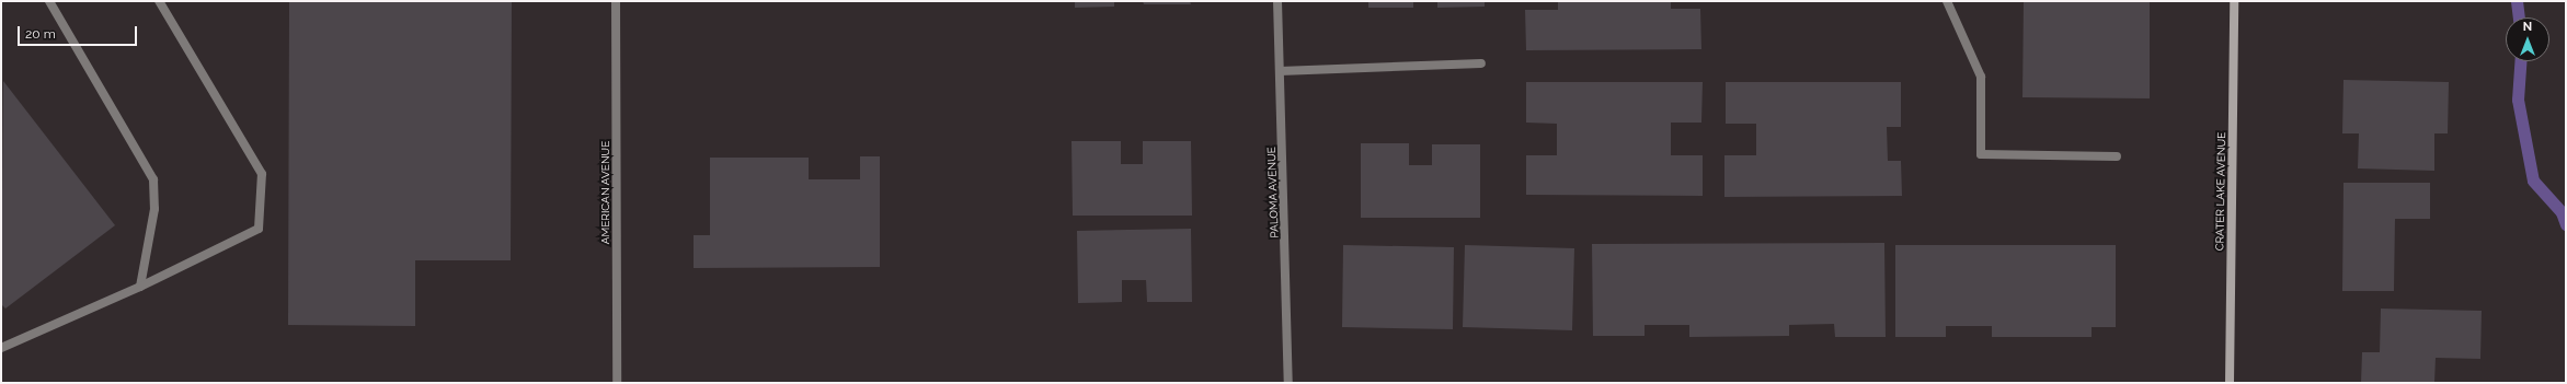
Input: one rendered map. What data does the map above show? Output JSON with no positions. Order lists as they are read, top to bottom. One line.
{"streets":{"main road":["CRATER LAKE AVENUE"],"street":["AMERICAN AVENUE","PALOMA AVENUE"]},"scale_bar":"20 m","north":"top"}
